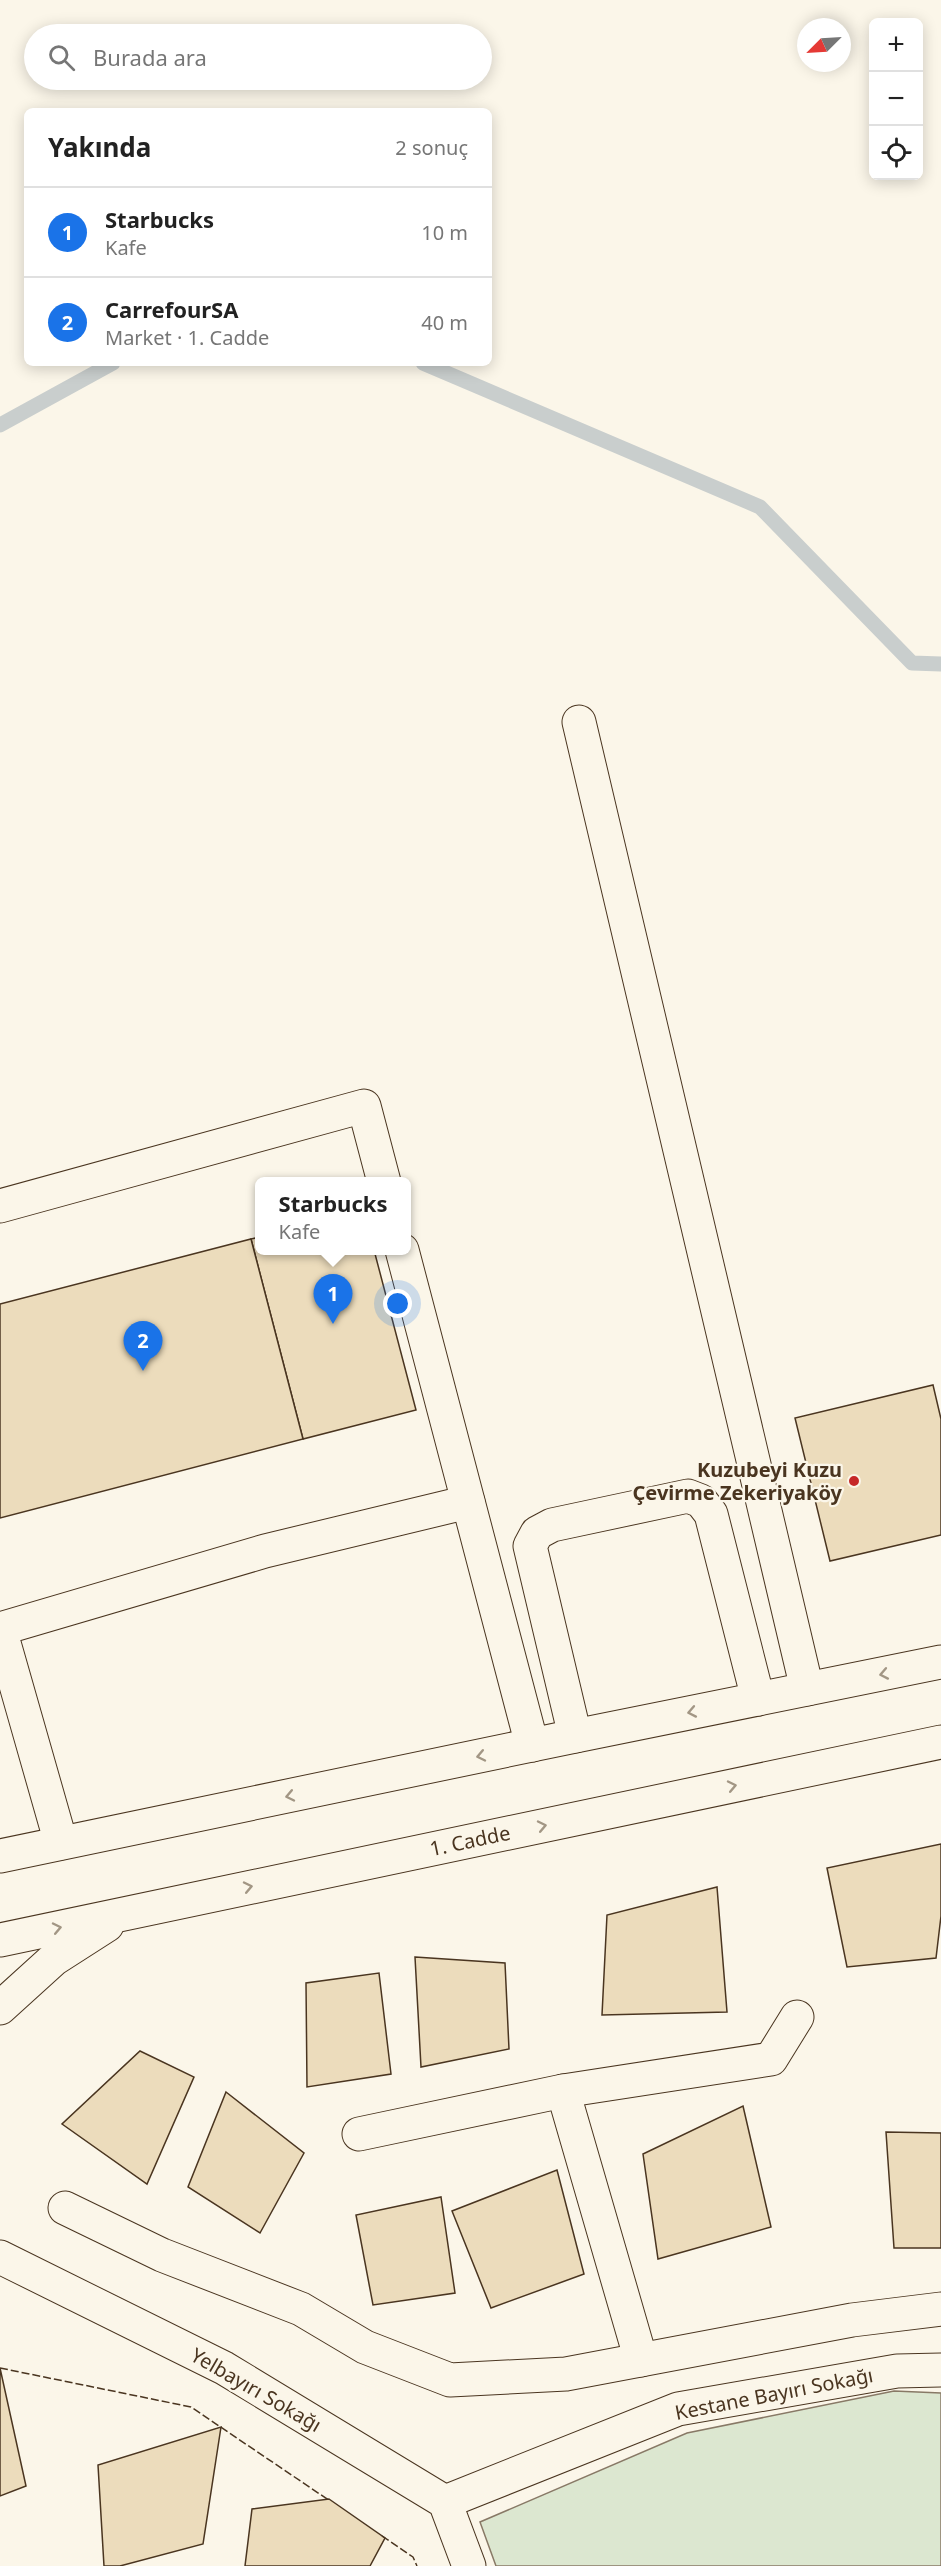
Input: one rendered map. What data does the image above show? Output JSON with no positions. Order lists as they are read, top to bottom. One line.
{"streets":{"main road":["1. Cadde","Yelbayırı Sokağı","Kestane Bayırı Sokağı"]},"crossings":[["Yelbayırı Sokağı","Kestane Bayırı Sokağı"]],"places":["Kuzubeyi Kuzu Çevirme Zekeriyaköy"],"north":"bottom left","page":{"map_buttons":["+","−"],"search":"Burada ara","heading":["Yakında","2 sonuç"],"list":[{"mark":"1","name":"Starbucks","note":"Kafe","value":"10 m"},{"mark":"2","name":"CarrefourSA","note":"Market · 1. Cadde","value":"40 m"}],"popup":["Starbucks","Kafe"],"pins":["1","2"]}}
